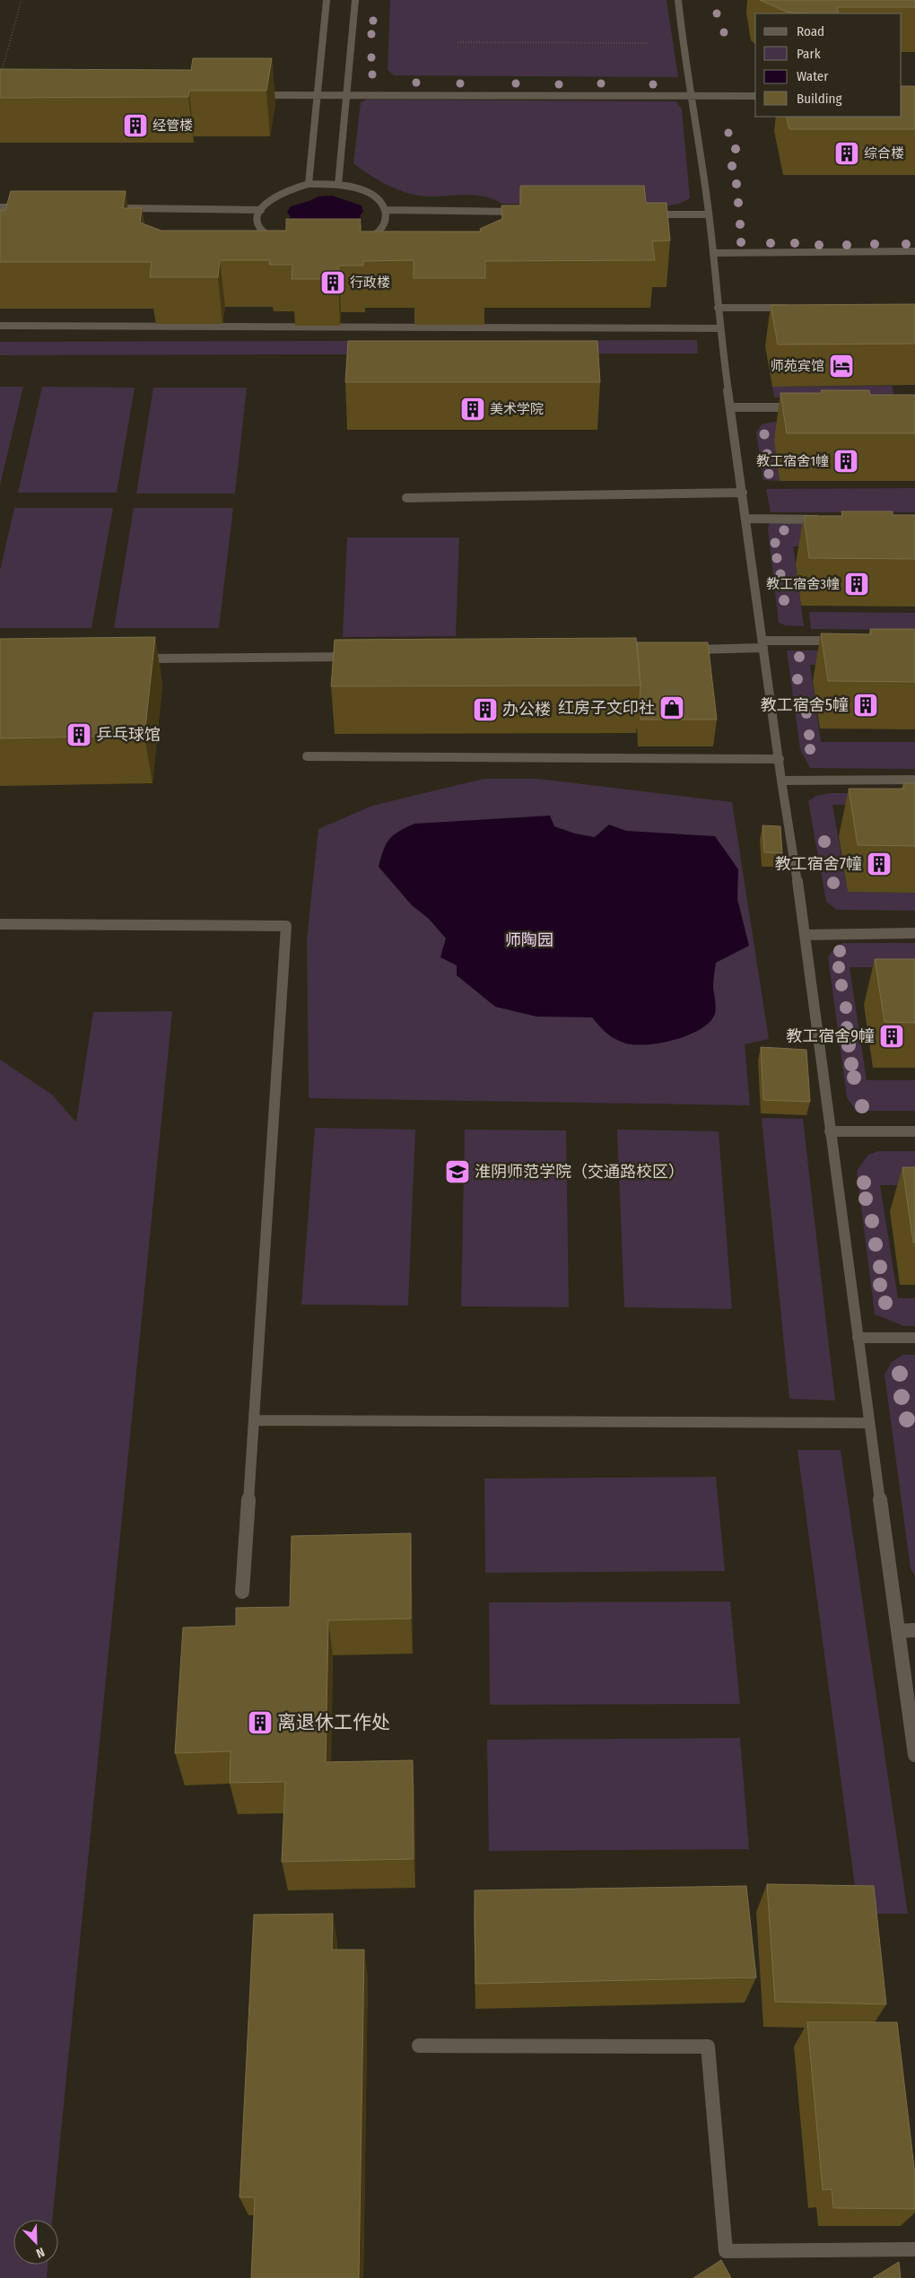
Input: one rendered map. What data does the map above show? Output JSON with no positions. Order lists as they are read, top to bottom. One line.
{"parks":["师陶园"],"places":{"building":["经管楼","综合楼","行政楼","美术学院","教工宿舍1幢","教工宿舍3幢","教工宿舍5幢","办公楼","乒乓球馆","教工宿舍7幢","教工宿舍9幢","离退休工作处"],"hotel":["师苑宾馆"],"shop":["红房子文印社"],"school or university":["淮阴师范学院（交通路校区）"]},"legend":["Road","Park","Water","Building"],"north":"bottom right"}
